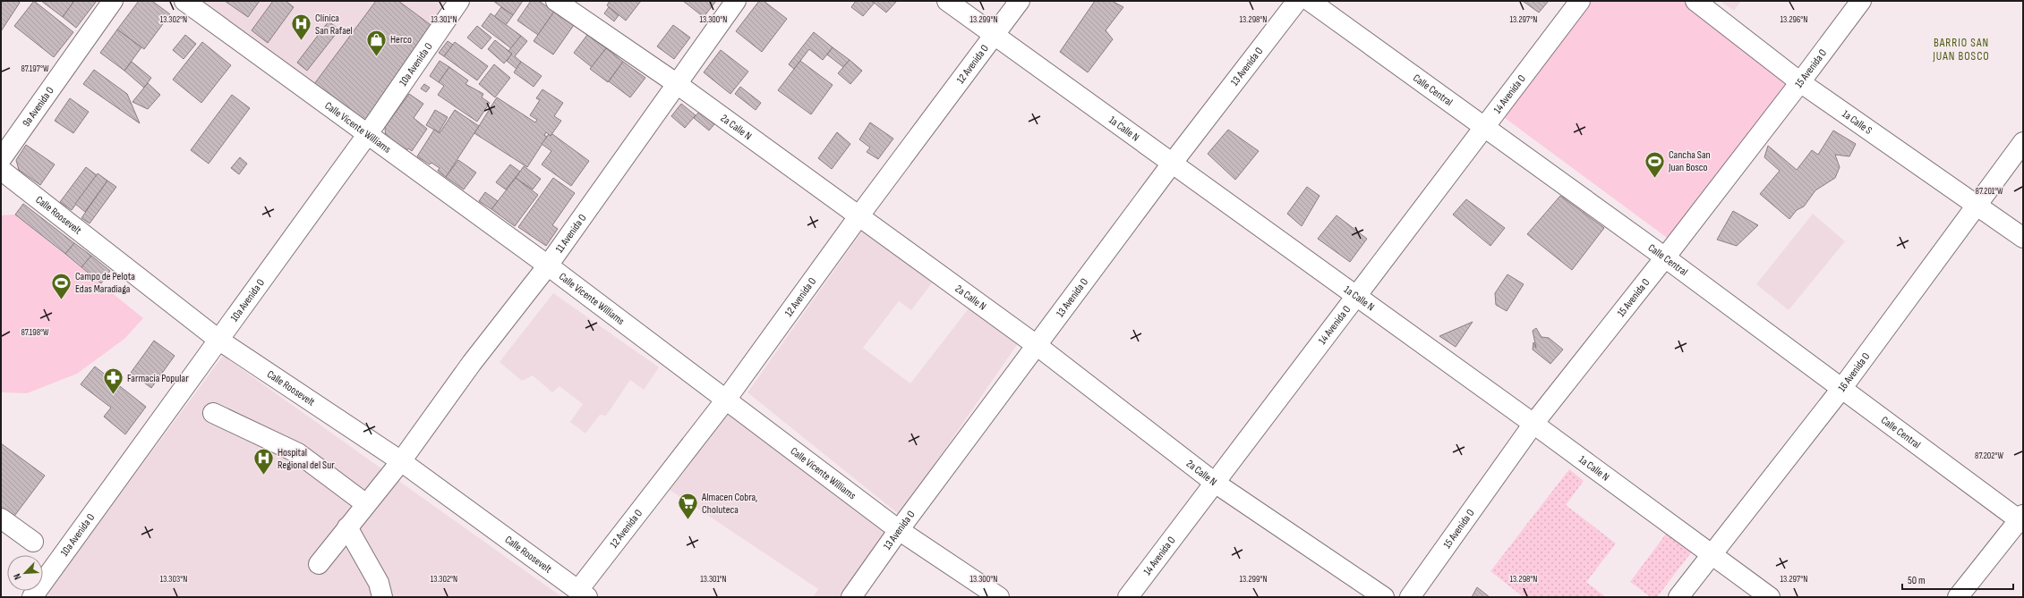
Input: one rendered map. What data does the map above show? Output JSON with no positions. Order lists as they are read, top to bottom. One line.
{"streets":{"street":["12 Avenida O","10a Avenida O","13 Avenida O","15 Avenida O","Calle Central","14 Avenida O","9a Avenida O","1a Calle S","2a Calle N","Calle Vicente Williams","1a Calle N","Calle Roosevelt","11 Avenida O","16 Avenida O"]},"crossings":[["12 Avenida O","2a Calle N"],["12 Avenida O","Calle Vicente Williams"],["12 Avenida O","1a Calle N"],["12 Avenida O","Calle Roosevelt"],["10a Avenida O","Calle Vicente Williams"],["10a Avenida O","Calle Roosevelt"],["13 Avenida O","2a Calle N"],["13 Avenida O","Calle Vicente Williams"],["13 Avenida O","1a Calle N"],["15 Avenida O","Calle Central"],["15 Avenida O","1a Calle S"],["15 Avenida O","1a Calle N"],["Calle Central","14 Avenida O"],["Calle Central","16 Avenida O"],["14 Avenida O","2a Calle N"],["14 Avenida O","1a Calle N"],["1a Calle S","16 Avenida O"],["2a Calle N","11 Avenida O"],["Calle Vicente Williams","11 Avenida O"],["1a Calle N","16 Avenida O"],["Calle Roosevelt","11 Avenida O"]],"districts":["BARRIO SAN JUAN BOSCO"],"places":{"hospital":["Clínica San Rafael","Hospital Regional del Sur"],"shop":["Herco"],"sports":["Cancha San Juan Bosco","Campo de Pelota Edas Maradiaga"],"pharmacy":["Farmacia Popular"],"supermarket":["Almacen Cobra, Choluteca"]},"scale_bar":"50 m","north":"bottom left","coordinates":["13.302°N","13.301°N","13.300°N","13.299°N","13.298°N","13.297°N","13.296°N","87.197°W","87.201°W","87.198°W","87.202°W","13.303°N"]}
